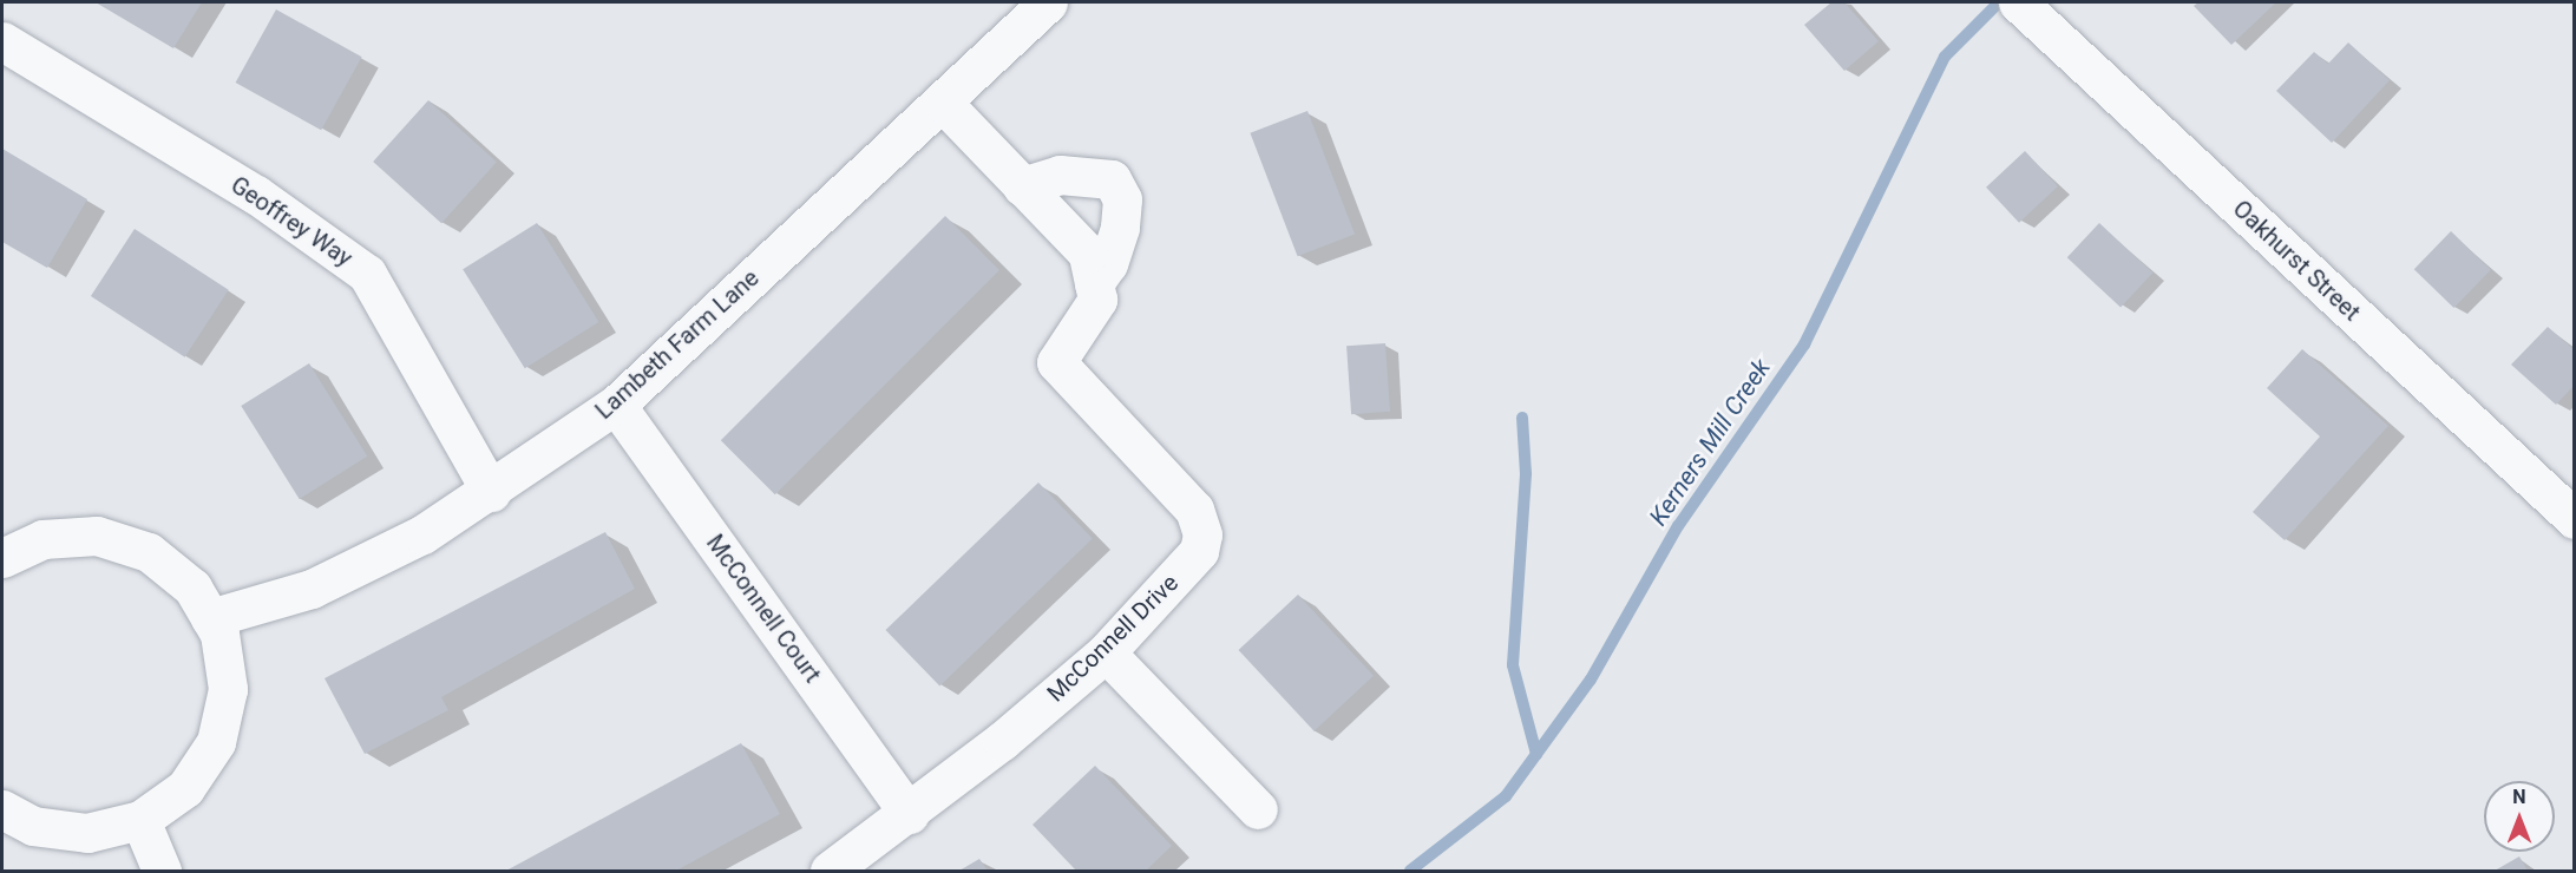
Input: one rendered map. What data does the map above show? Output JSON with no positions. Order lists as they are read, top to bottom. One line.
{"streets":{"street":["Geoffrey Way","Oakhurst Street","Lambeth Farm Lane","McConnell Court","McConnell Drive"]},"crossings":[["Geoffrey Way","Lambeth Farm Lane"],["Lambeth Farm Lane","McConnell Court"],["McConnell Court","McConnell Drive"]],"water":["Kerners Mill Creek"],"north":"top"}
